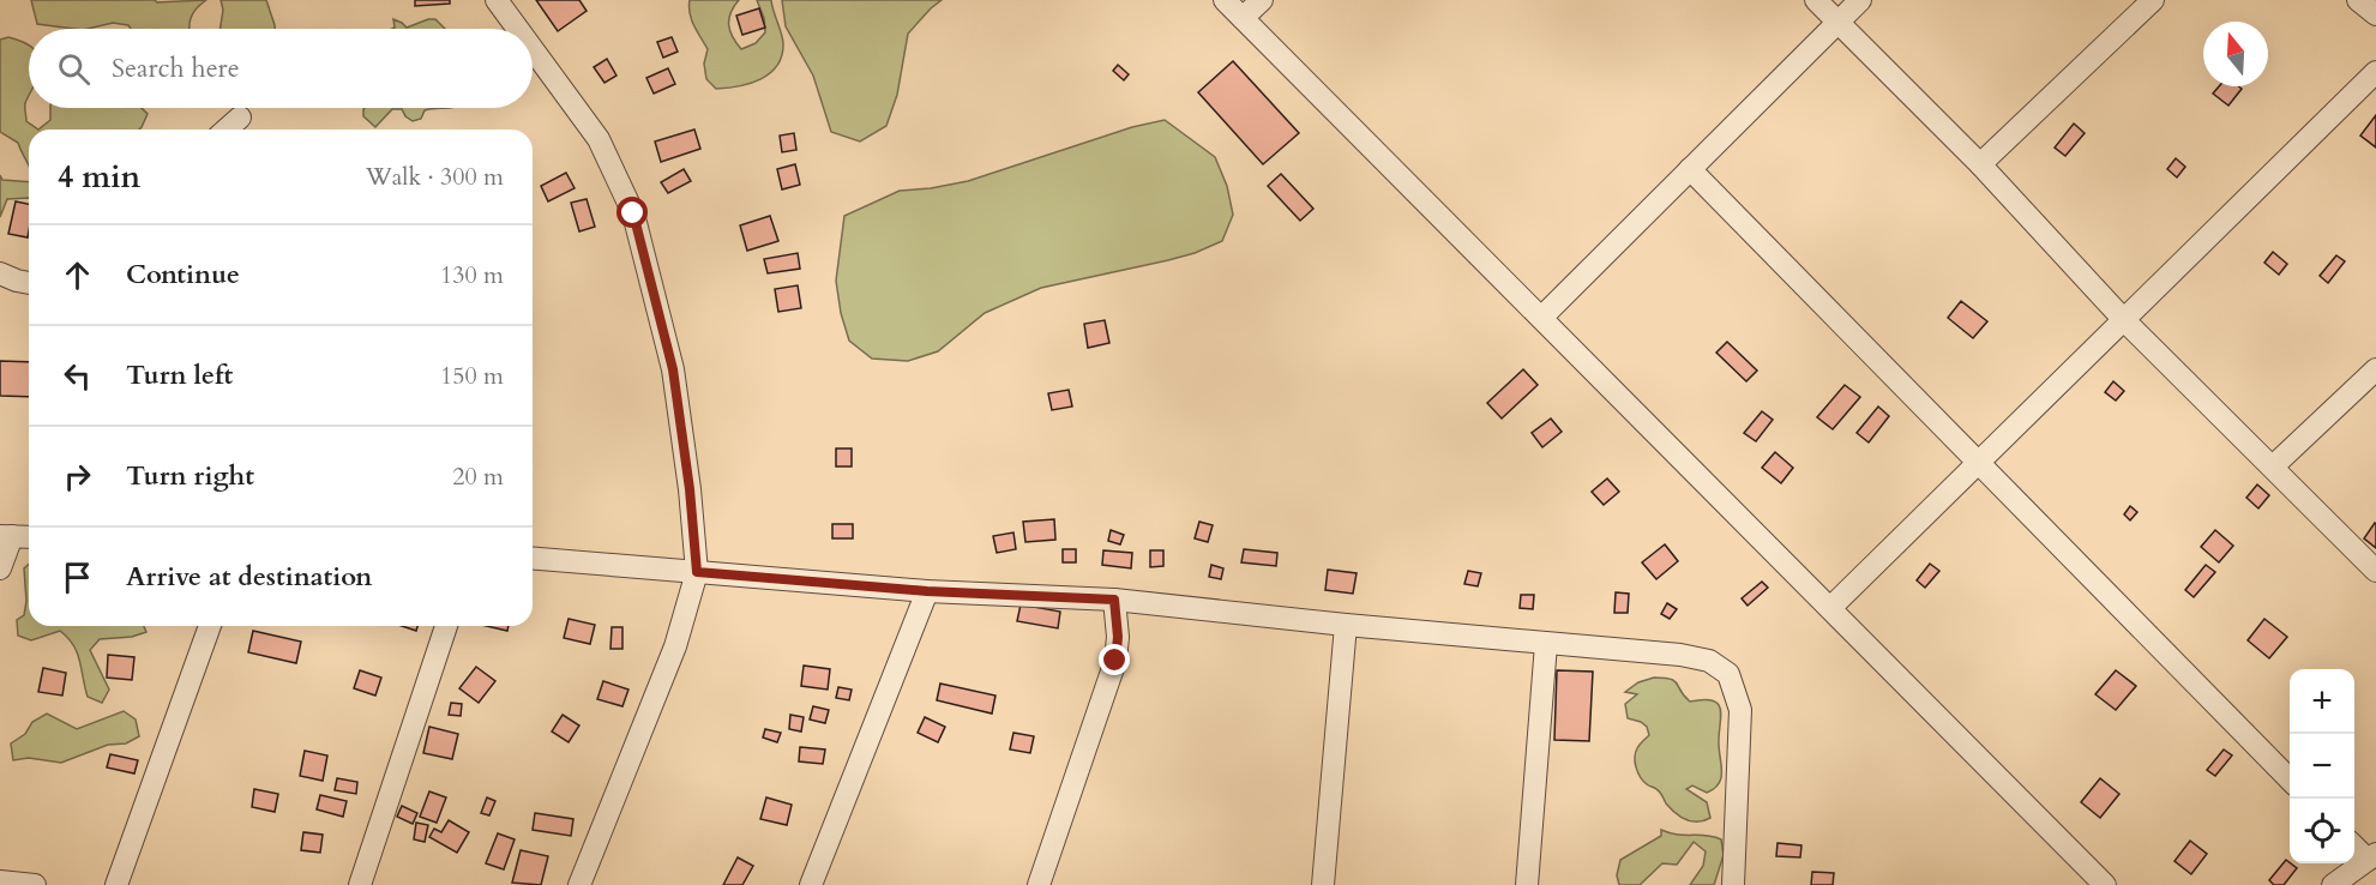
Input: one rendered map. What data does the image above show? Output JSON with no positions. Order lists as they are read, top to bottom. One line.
{"north":"top","page":{"search":"Search here","heading":["4 min","Walk · 300 m"],"list":[["Continue","130 m"],["Turn left","150 m"],["Turn right","20 m"],"Arrive at destination"],"map_buttons":["+","−"]}}
